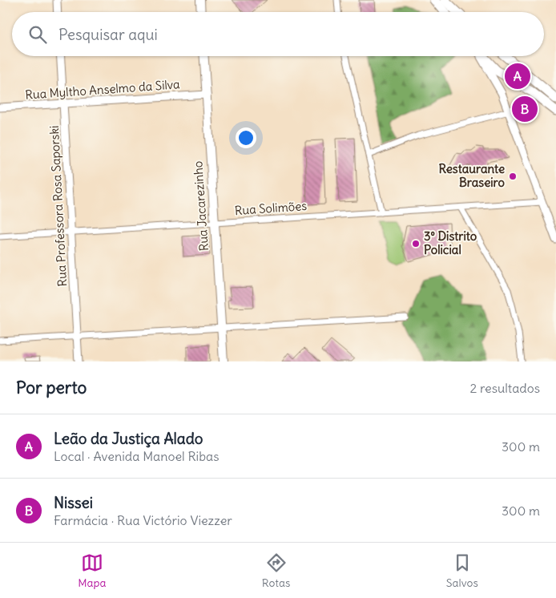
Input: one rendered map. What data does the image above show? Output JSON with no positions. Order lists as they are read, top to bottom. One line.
{"streets":{"main road":["Rua Jacarezinho"],"street":["Rua Myltho Anselmo da Silva","Rua Professora Rosa Saporski","Rua Solimões"]},"crossings":[["Rua Myltho Anselmo da Silva","Rua Professora Rosa Saporski"],["Rua Myltho Anselmo da Silva","Rua Jacarezinho"],["Rua Professora Rosa Saporski","Rua Solimões"],["Rua Jacarezinho","Rua Solimões"]],"places":["Restaurante Braseiro","3º Distrito Policial"],"page":{"search":"Pesquisar aqui","pins":["A","B"],"heading":["Por perto","2 resultados"],"list":[{"mark":"A","name":"Leão da Justiça Alado","note":"Local · Avenida Manoel Ribas","value":"300 m"},{"mark":"B","name":"Nissei","note":"Farmácia · Rua Victório Viezzer","value":"300 m"}],"nav":["Mapa","Rotas","Salvos"]}}
